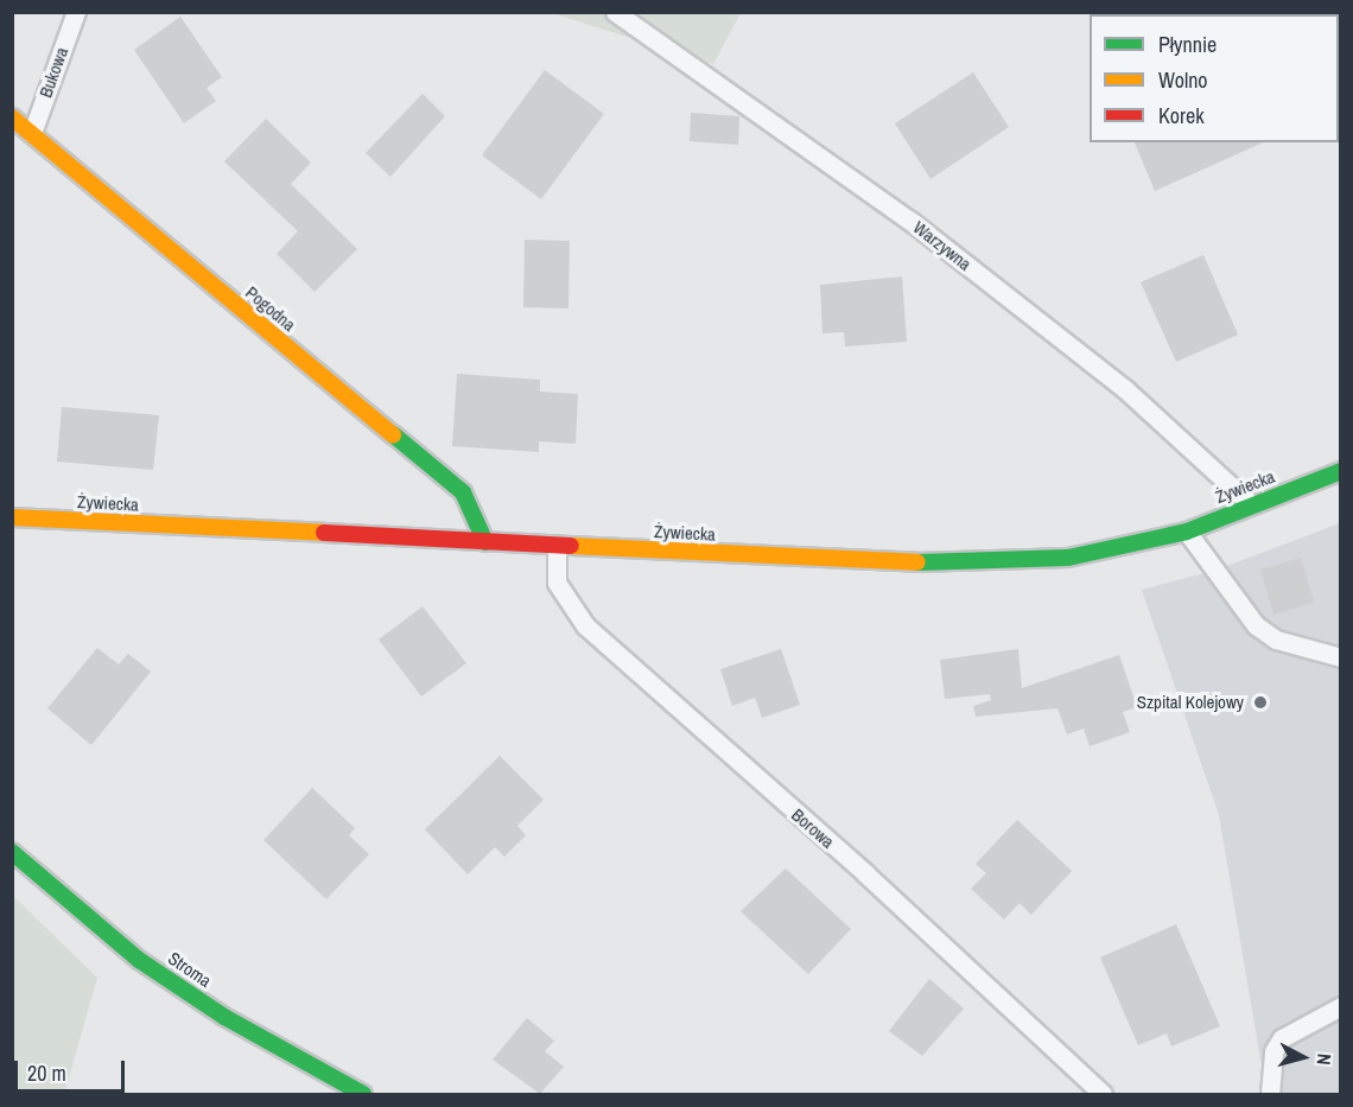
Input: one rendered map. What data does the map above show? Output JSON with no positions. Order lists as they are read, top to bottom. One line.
{"streets":{"main road":["Pogodna","Żywiecka","Stroma"],"lane":["Bukowa","Warzywna","Borowa"]},"crossings":[["Bukowa","Pogodna"],["Warzywna","Żywiecka"],["Pogodna","Żywiecka"],["Żywiecka","Borowa"]],"places":["Szpital Kolejowy"],"legend":["Płynnie","Wolno","Korek"],"scale_bar":"20 m","north":"right"}
